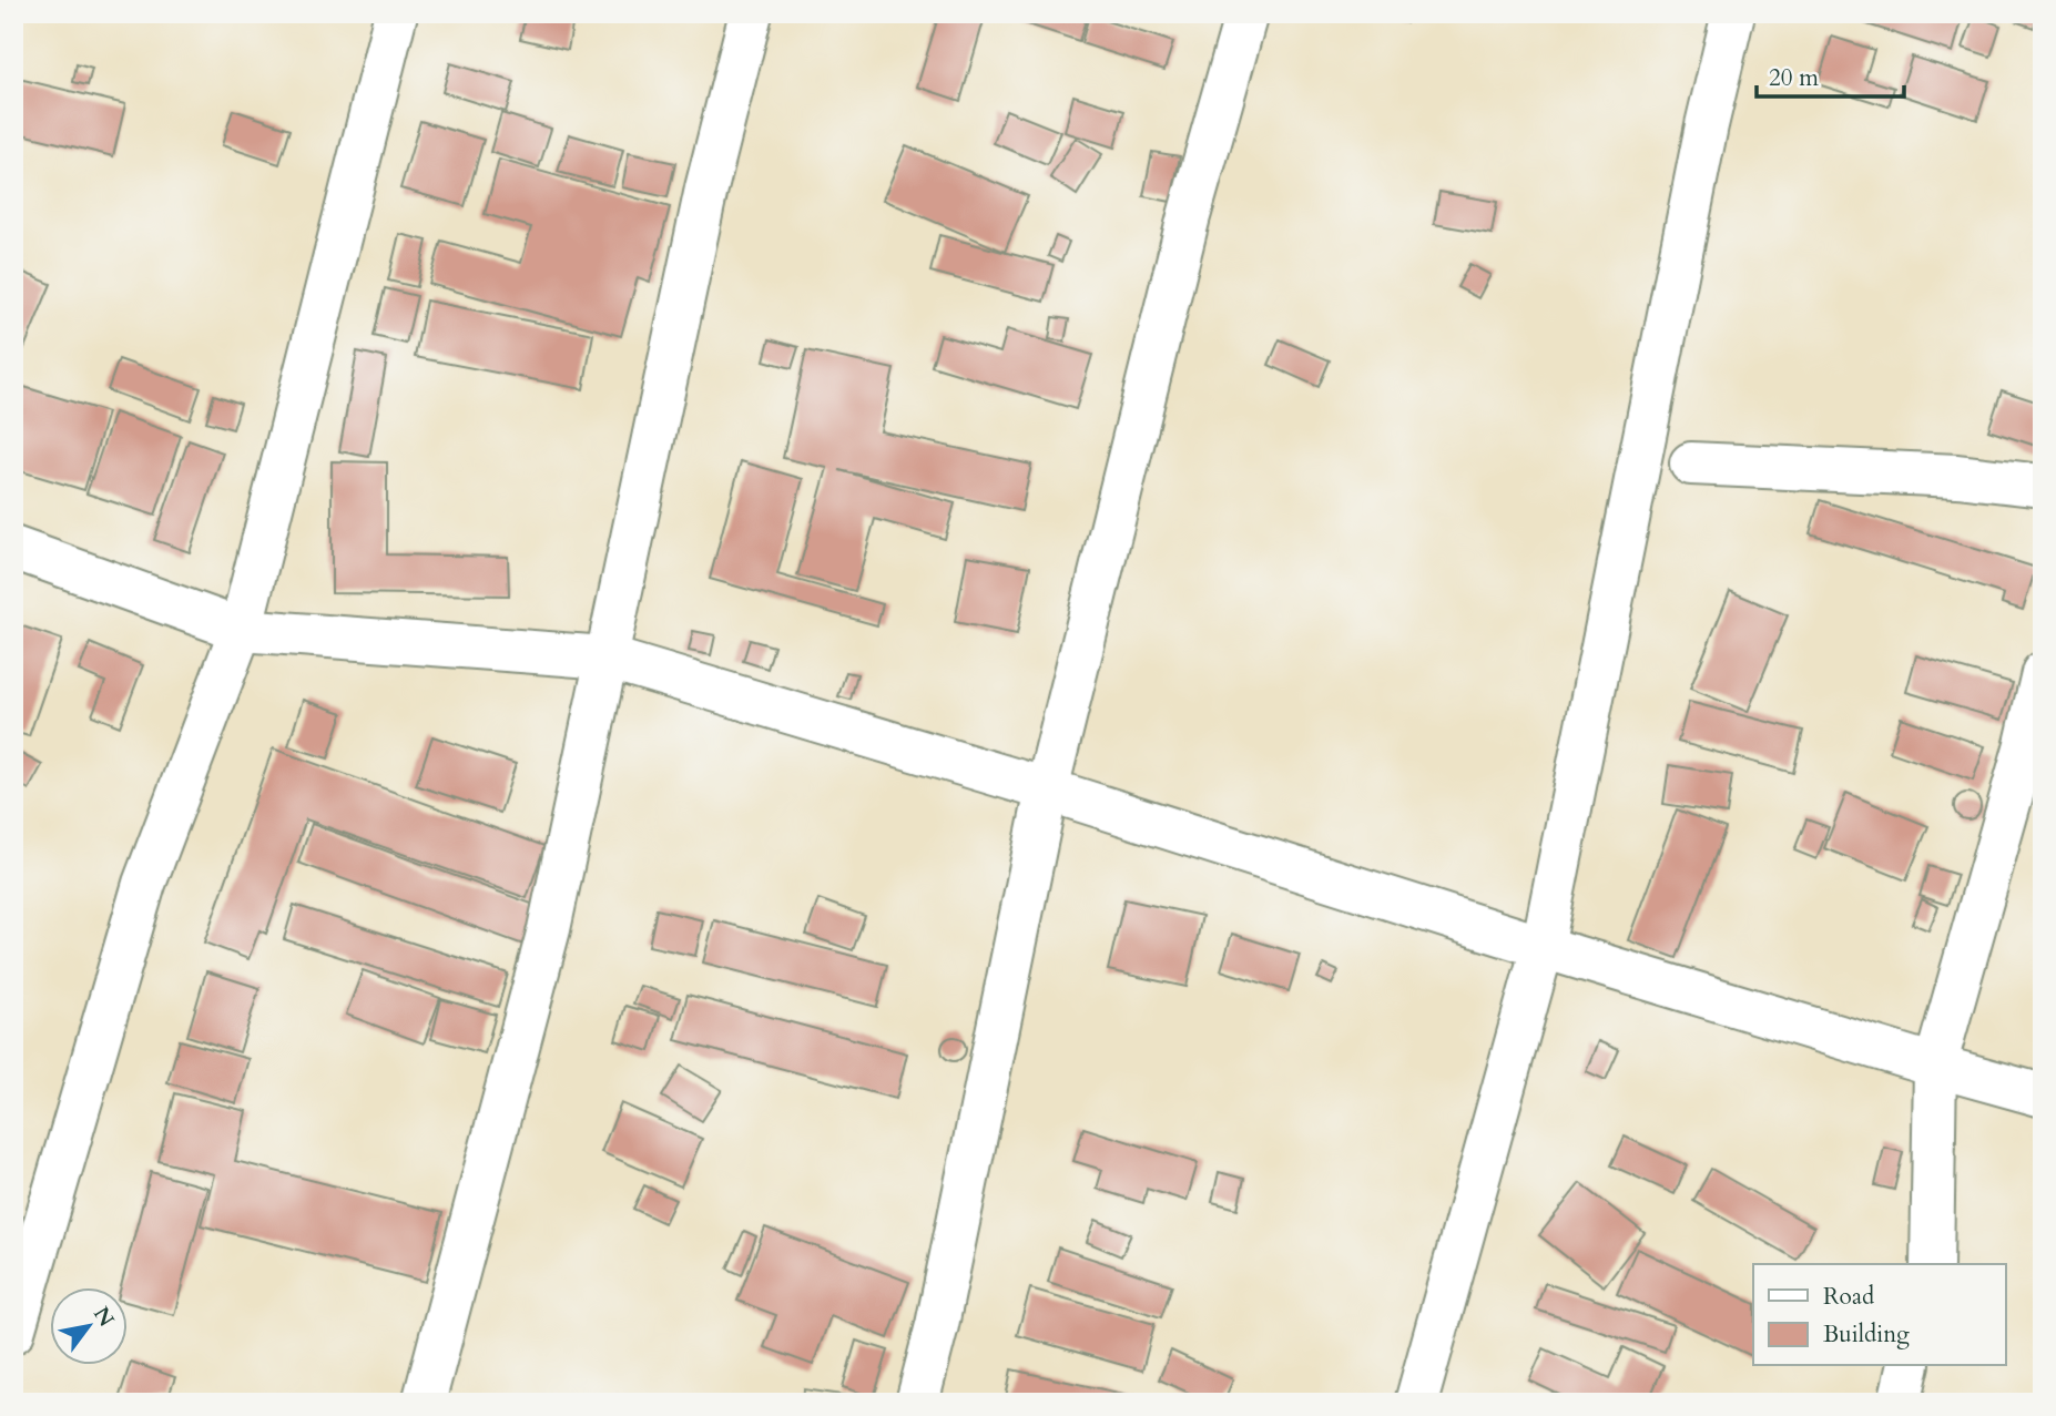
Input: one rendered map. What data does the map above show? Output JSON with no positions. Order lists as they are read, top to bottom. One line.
{"legend":["Road","Building"],"scale_bar":"20 m","north":"top right"}
